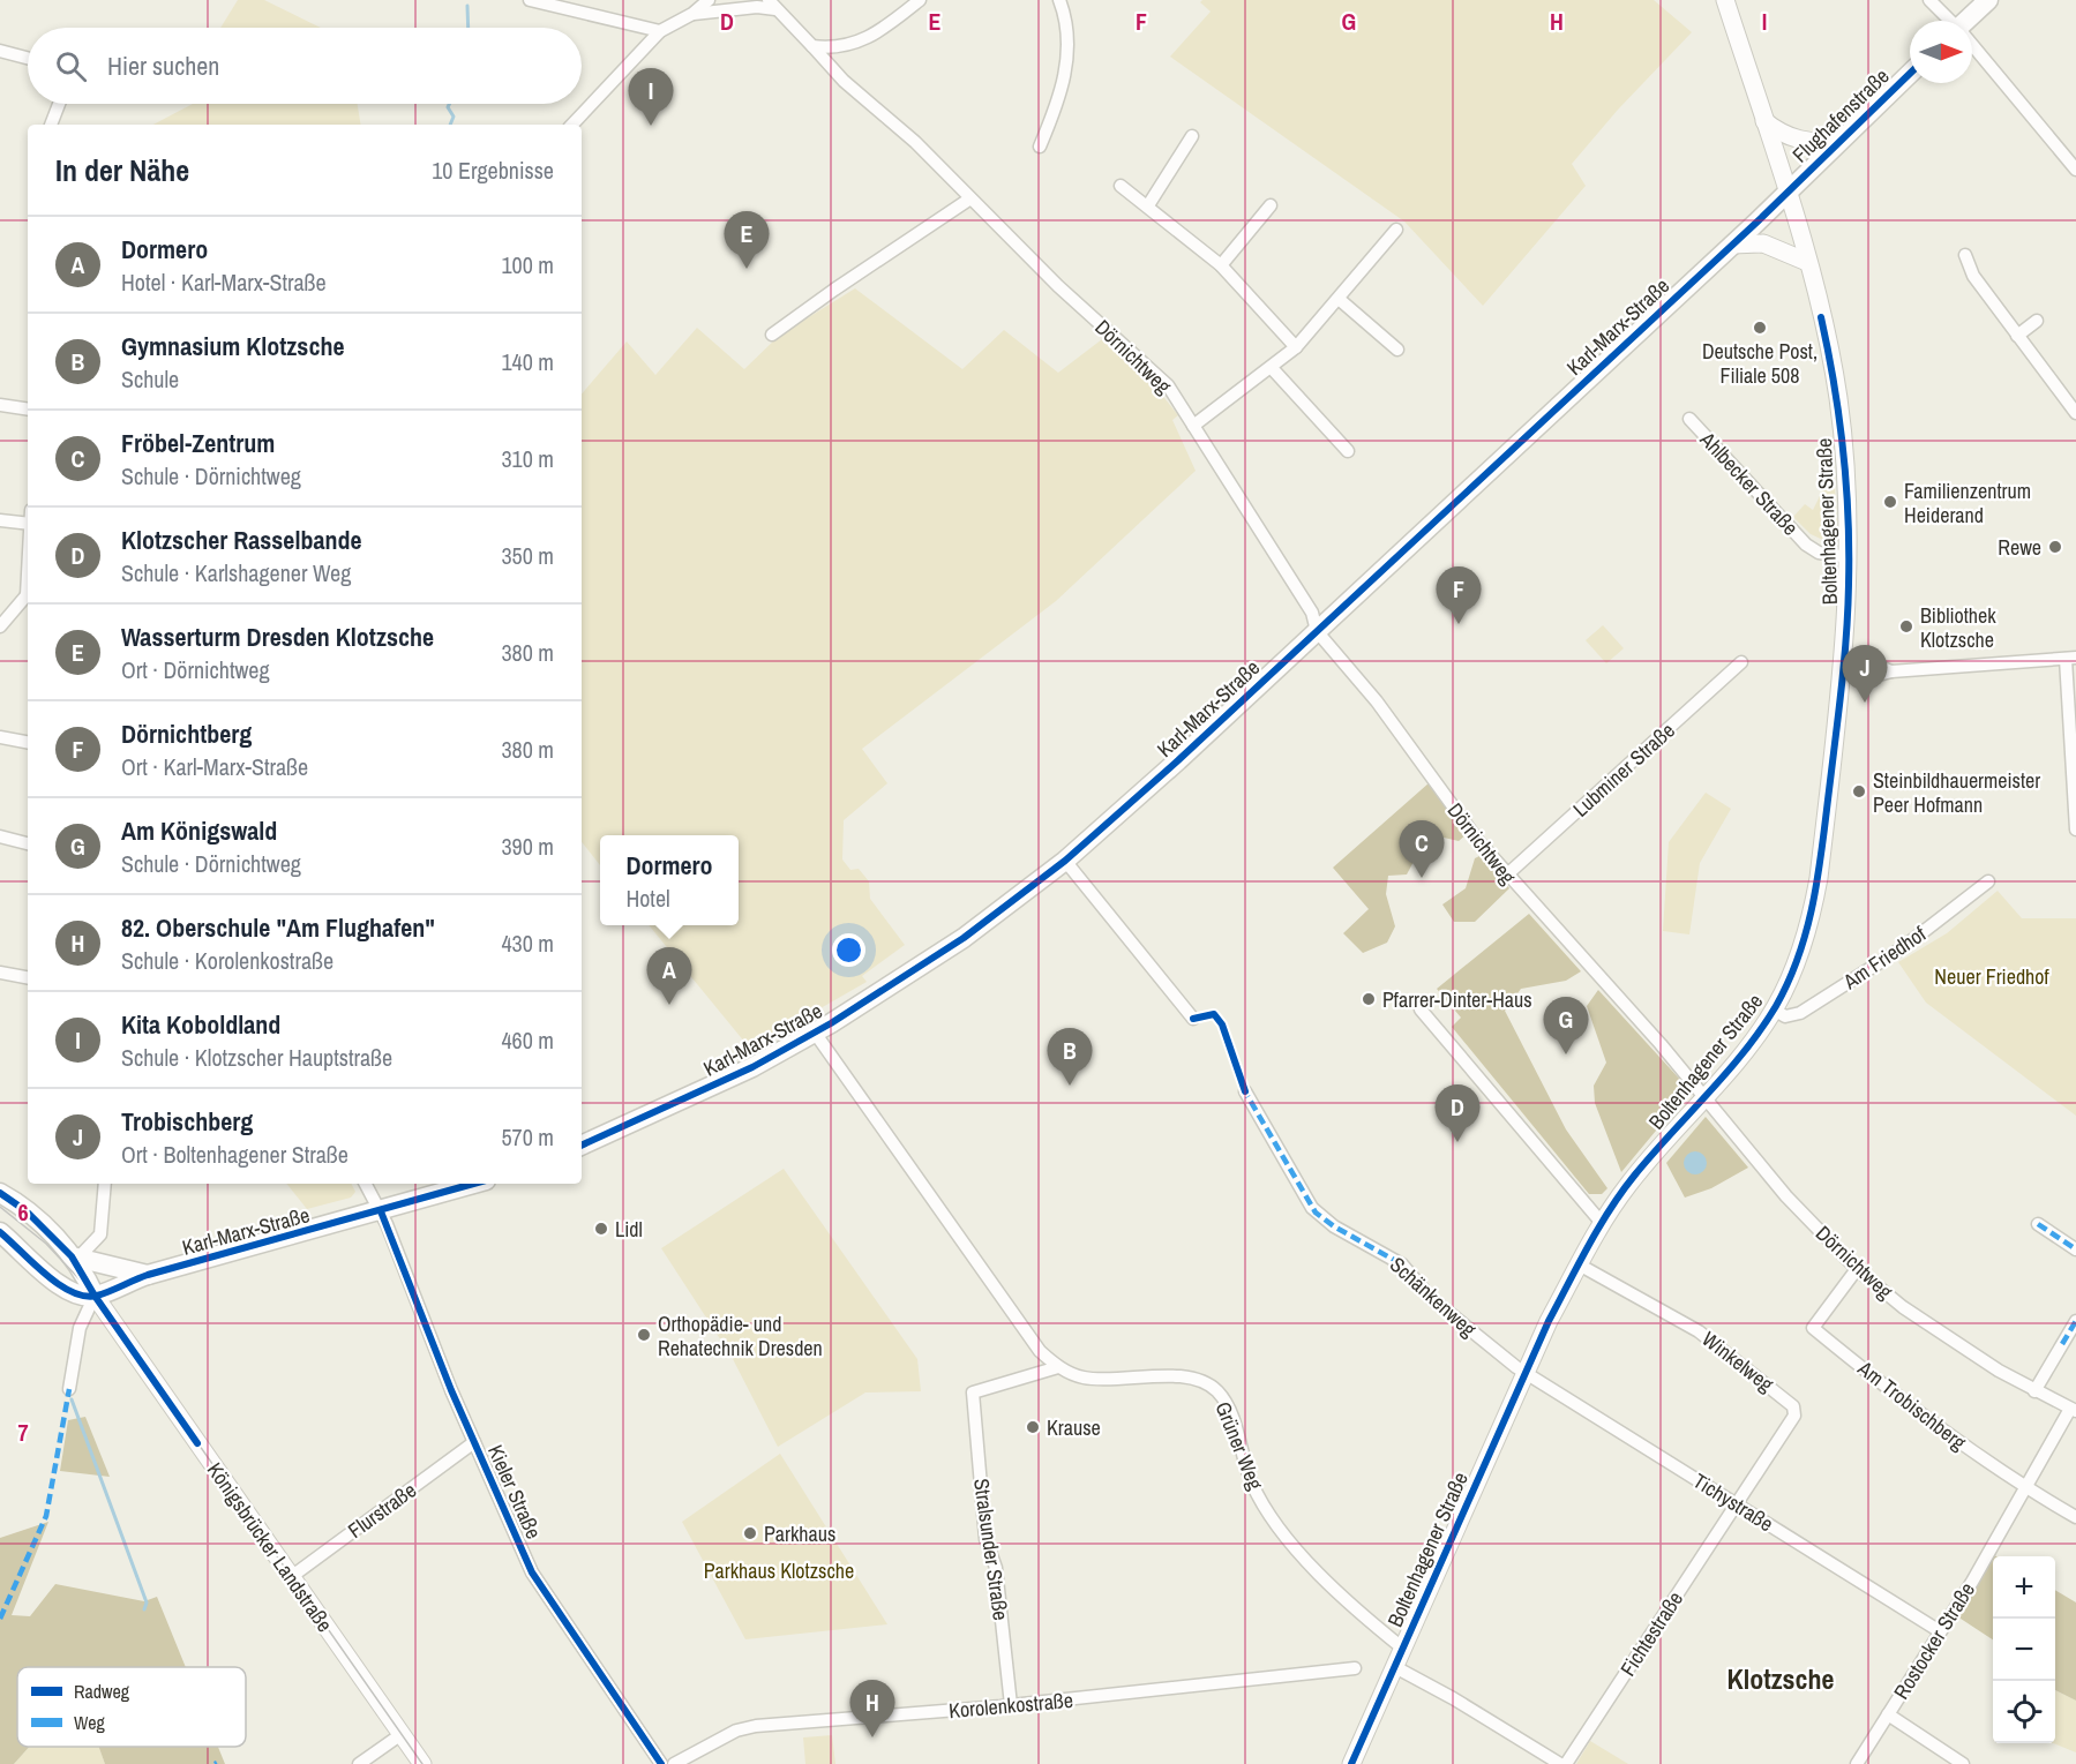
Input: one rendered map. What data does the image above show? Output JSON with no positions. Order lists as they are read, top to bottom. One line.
{"streets":{"main road":["Flughafenstraße","Karl-Marx-Straße"],"street":["Dörnichtweg","Ahlbecker Straße","Boltenhagener Straße","Lubminer Straße","Am Friedhof","Schänkenweg","Winkelweg","Am Trobischberg","Grüner Weg","Kieler Straße","Tichystraße","Flurstraße","Königsbrücker Landstraße","Stralsunder Straße","Fichtestraße","Rostocker Straße","Korolenkostraße"]},"crossings":[["Flughafenstraße","Karl-Marx-Straße"],["Flughafenstraße","Boltenhagener Straße"],["Karl-Marx-Straße","Dörnichtweg"],["Karl-Marx-Straße","Boltenhagener Straße"],["Karl-Marx-Straße","Grüner Weg"],["Karl-Marx-Straße","Kieler Straße"],["Karl-Marx-Straße","Königsbrücker Landstraße"],["Dörnichtweg","Boltenhagener Straße"],["Dörnichtweg","Lubminer Straße"],["Dörnichtweg","Am Trobischberg"],["Dörnichtweg","Rostocker Straße"],["Ahlbecker Straße","Boltenhagener Straße"],["Boltenhagener Straße","Am Friedhof"],["Boltenhagener Straße","Schänkenweg"],["Boltenhagener Straße","Winkelweg"],["Boltenhagener Straße","Grüner Weg"],["Boltenhagener Straße","Tichystraße"],["Schänkenweg","Tichystraße"],["Winkelweg","Tichystraße"],["Winkelweg","Fichtestraße"],["Am Trobischberg","Rostocker Straße"],["Grüner Weg","Stralsunder Straße"],["Kieler Straße","Flurstraße"],["Tichystraße","Fichtestraße"],["Tichystraße","Rostocker Straße"],["Flurstraße","Königsbrücker Landstraße"],["Stralsunder Straße","Korolenkostraße"]],"districts":["Klotzsche"],"parks":["Neuer Friedhof","Parkhaus Klotzsche"],"places":["Deutsche Post, Filiale 508","Familienzentrum Heiderand","Rewe","Bibliothek Klotzsche","Steinbildhauermeister Peer Hofmann","Pfarrer-Dinter-Haus","Lidl","Orthopädie- und Rehatechnik Dresden","Krause","Parkhaus"],"legend":["Radweg","Weg"],"north":"right","page":{"search":"Hier suchen","pins":["I","E","F","J","C","A","G","B","D","H"],"heading":["In der Nähe","10 Ergebnisse"],"list":[{"mark":"A","name":"Dormero","note":"Hotel · Karl-Marx-Straße","value":"100 m"},{"mark":"B","name":"Gymnasium Klotzsche","note":"Schule","value":"140 m"},{"mark":"C","name":"Fröbel-Zentrum","note":"Schule · Dörnichtweg","value":"310 m"},{"mark":"D","name":"Klotzscher Rasselbande","note":"Schule · Karlshagener Weg","value":"350 m"},{"mark":"E","name":"Wasserturm Dresden Klotzsche","note":"Ort · Dörnichtweg","value":"380 m"},{"mark":"F","name":"Dörnichtberg","note":"Ort · Karl-Marx-Straße","value":"380 m"},{"mark":"G","name":"Am Königswald","note":"Schule · Dörnichtweg","value":"390 m"},{"mark":"H","name":"82. Oberschule \"Am Flughafen\"","note":"Schule · Korolenkostraße","value":"430 m"},{"mark":"I","name":"Kita Koboldland","note":"Schule · Klotzscher Hauptstraße","value":"460 m"},{"mark":"J","name":"Trobischberg","note":"Ort · Boltenhagener Straße","value":"570 m"}],"popup":["Dormero","Hotel"],"map_buttons":["+","−"]},"grid":{"columns":["D","E","F","G","H","I"],"rows":["6","7"]}}
